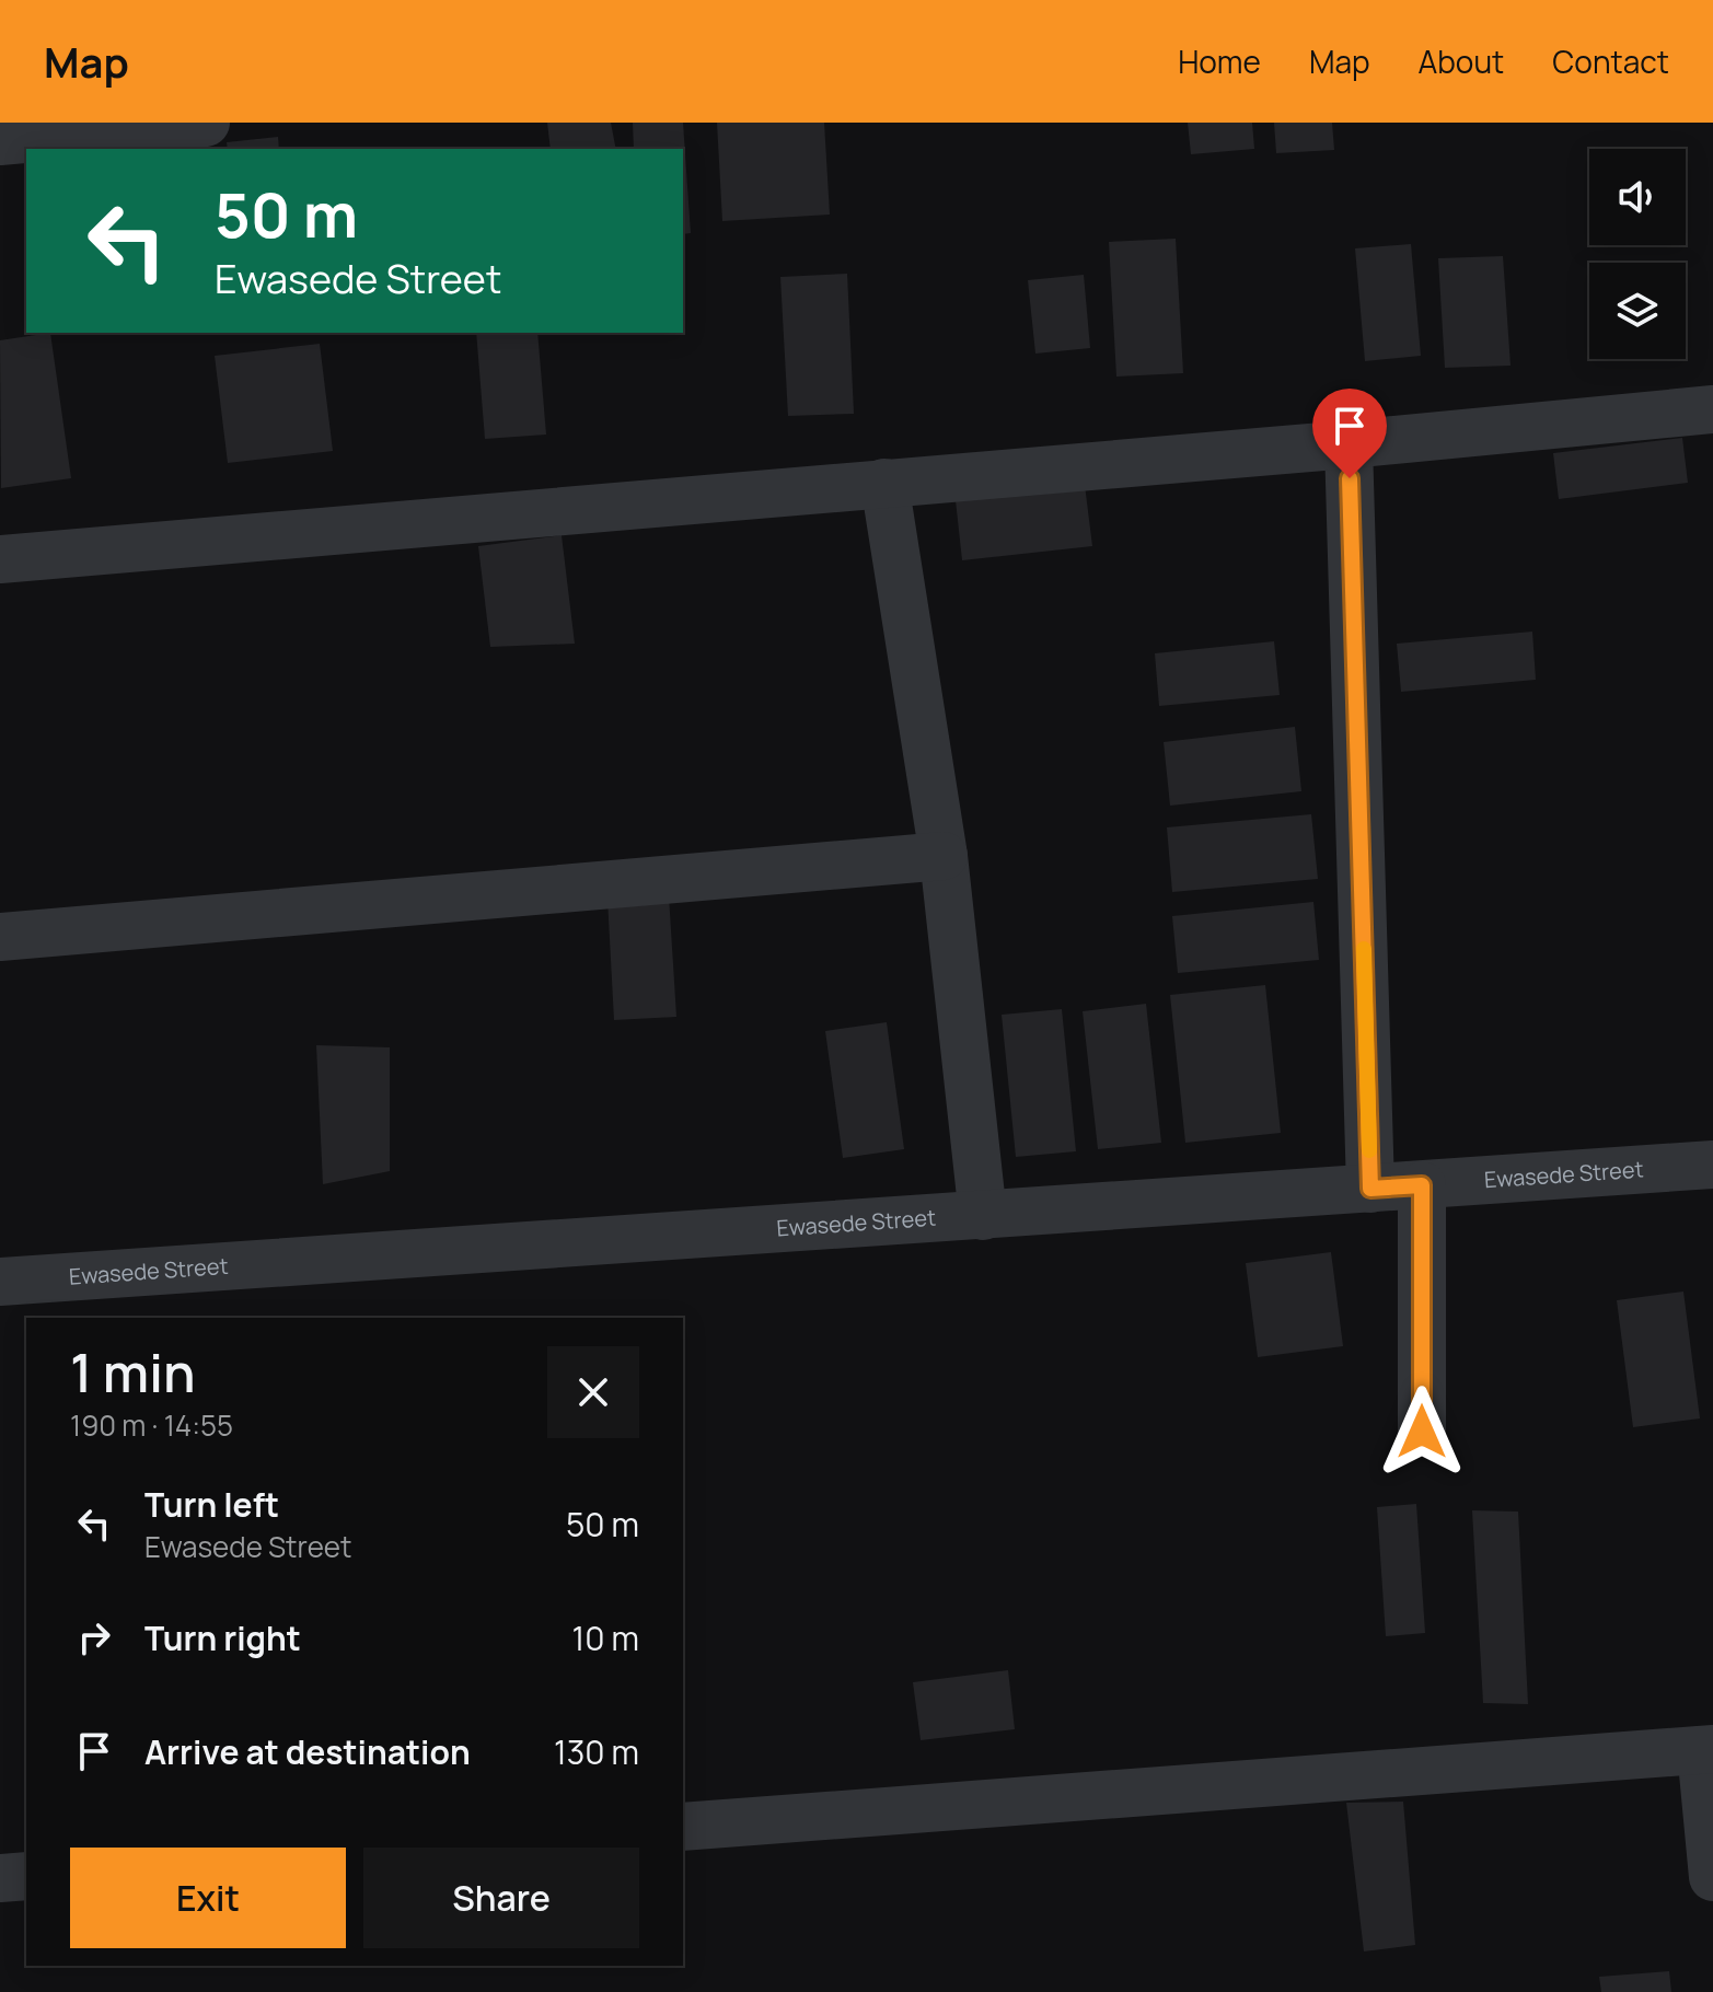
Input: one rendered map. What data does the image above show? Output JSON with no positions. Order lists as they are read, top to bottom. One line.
{"streets":{"street":["Ewasede Street"]},"page":{"header":"Map","nav":["Home","Map","About","Contact"],"turn":["50 m","Ewasede Street"],"heading":["1 min","190 m · 14:55"],"list":[{"name":"Turn left","note":"Ewasede Street","value":"50 m"},{"name":"Turn right","value":"10 m"},{"name":"Arrive at destination","value":"130 m"}],"buttons":["Exit","Share"]}}
